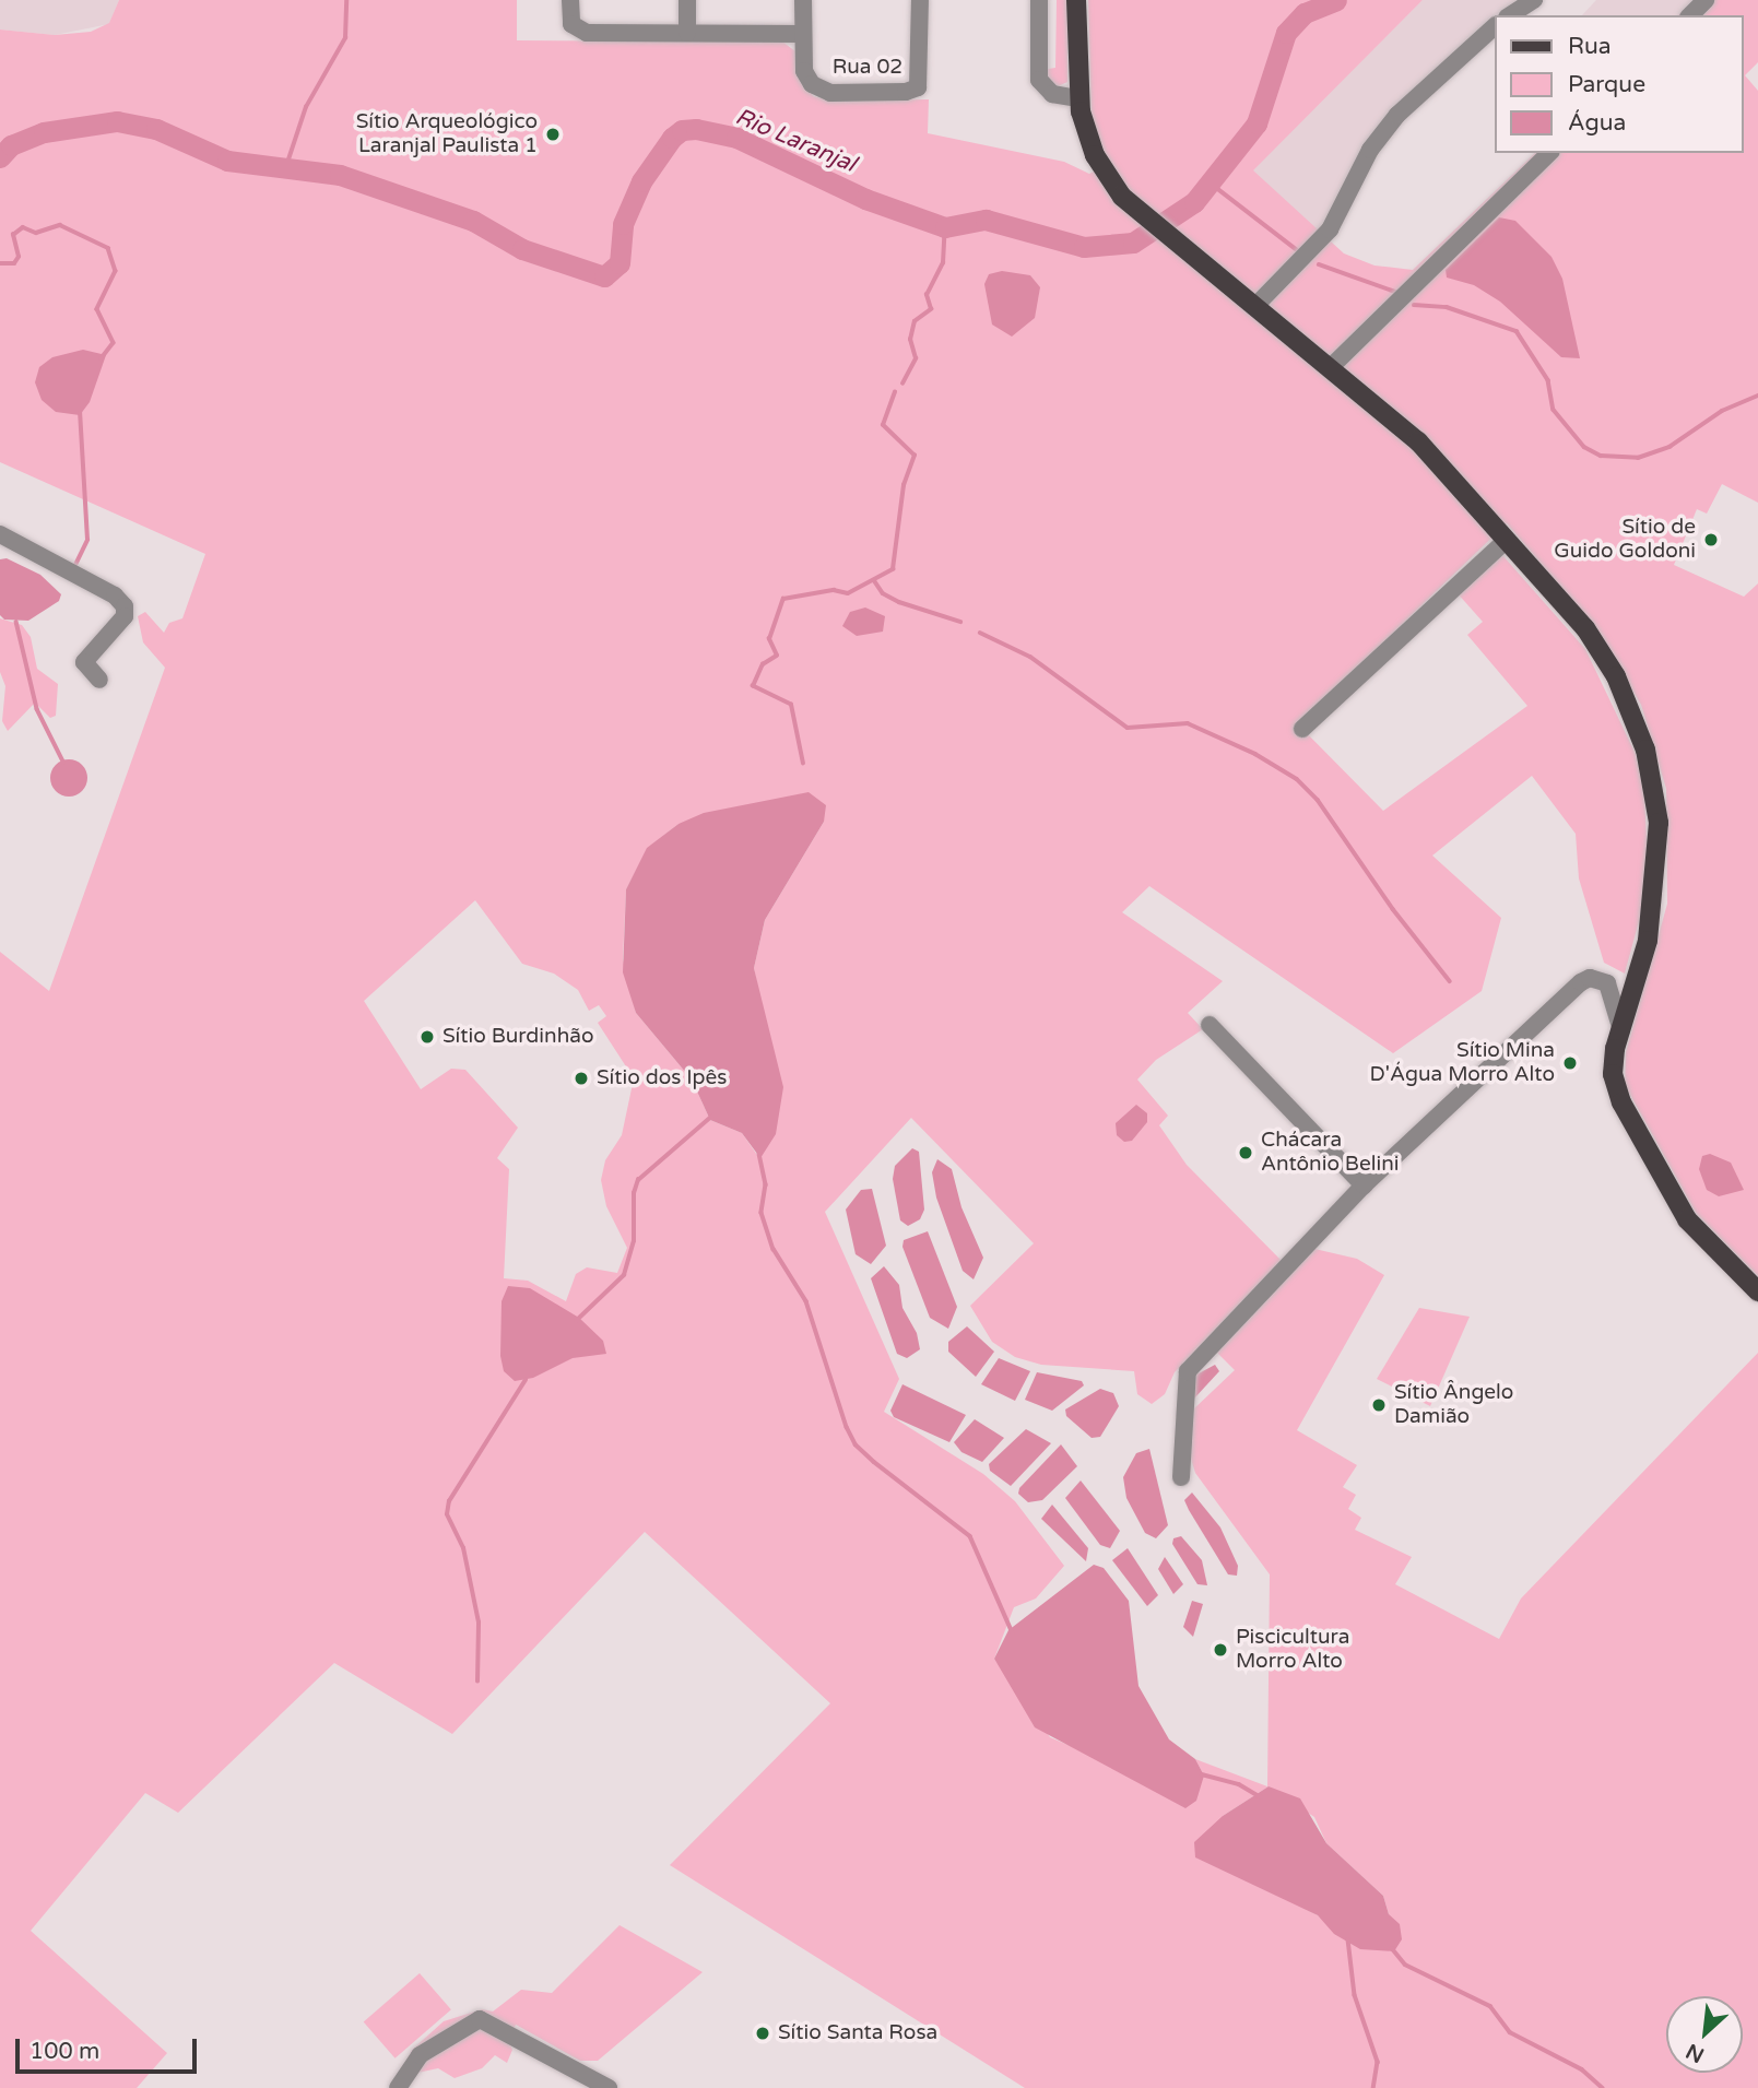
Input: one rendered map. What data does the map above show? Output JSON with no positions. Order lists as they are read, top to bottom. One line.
{"streets":{"street":["Rua 02"]},"water":["Rio Laranjal"],"places":["Sítio Arqueológico Laranjal Paulista 1","Sítio de Guido Goldoni","Sítio Burdinhão","Sítio Mina D'Água Morro Alto","Sítio dos Ipês","Chácara Antônio Belini","Sítio Ângelo Damião","Piscicultura Morro Alto","Sítio Santa Rosa"],"legend":["Rua","Parque","Água"],"scale_bar":"100 m","north":"bottom left"}
